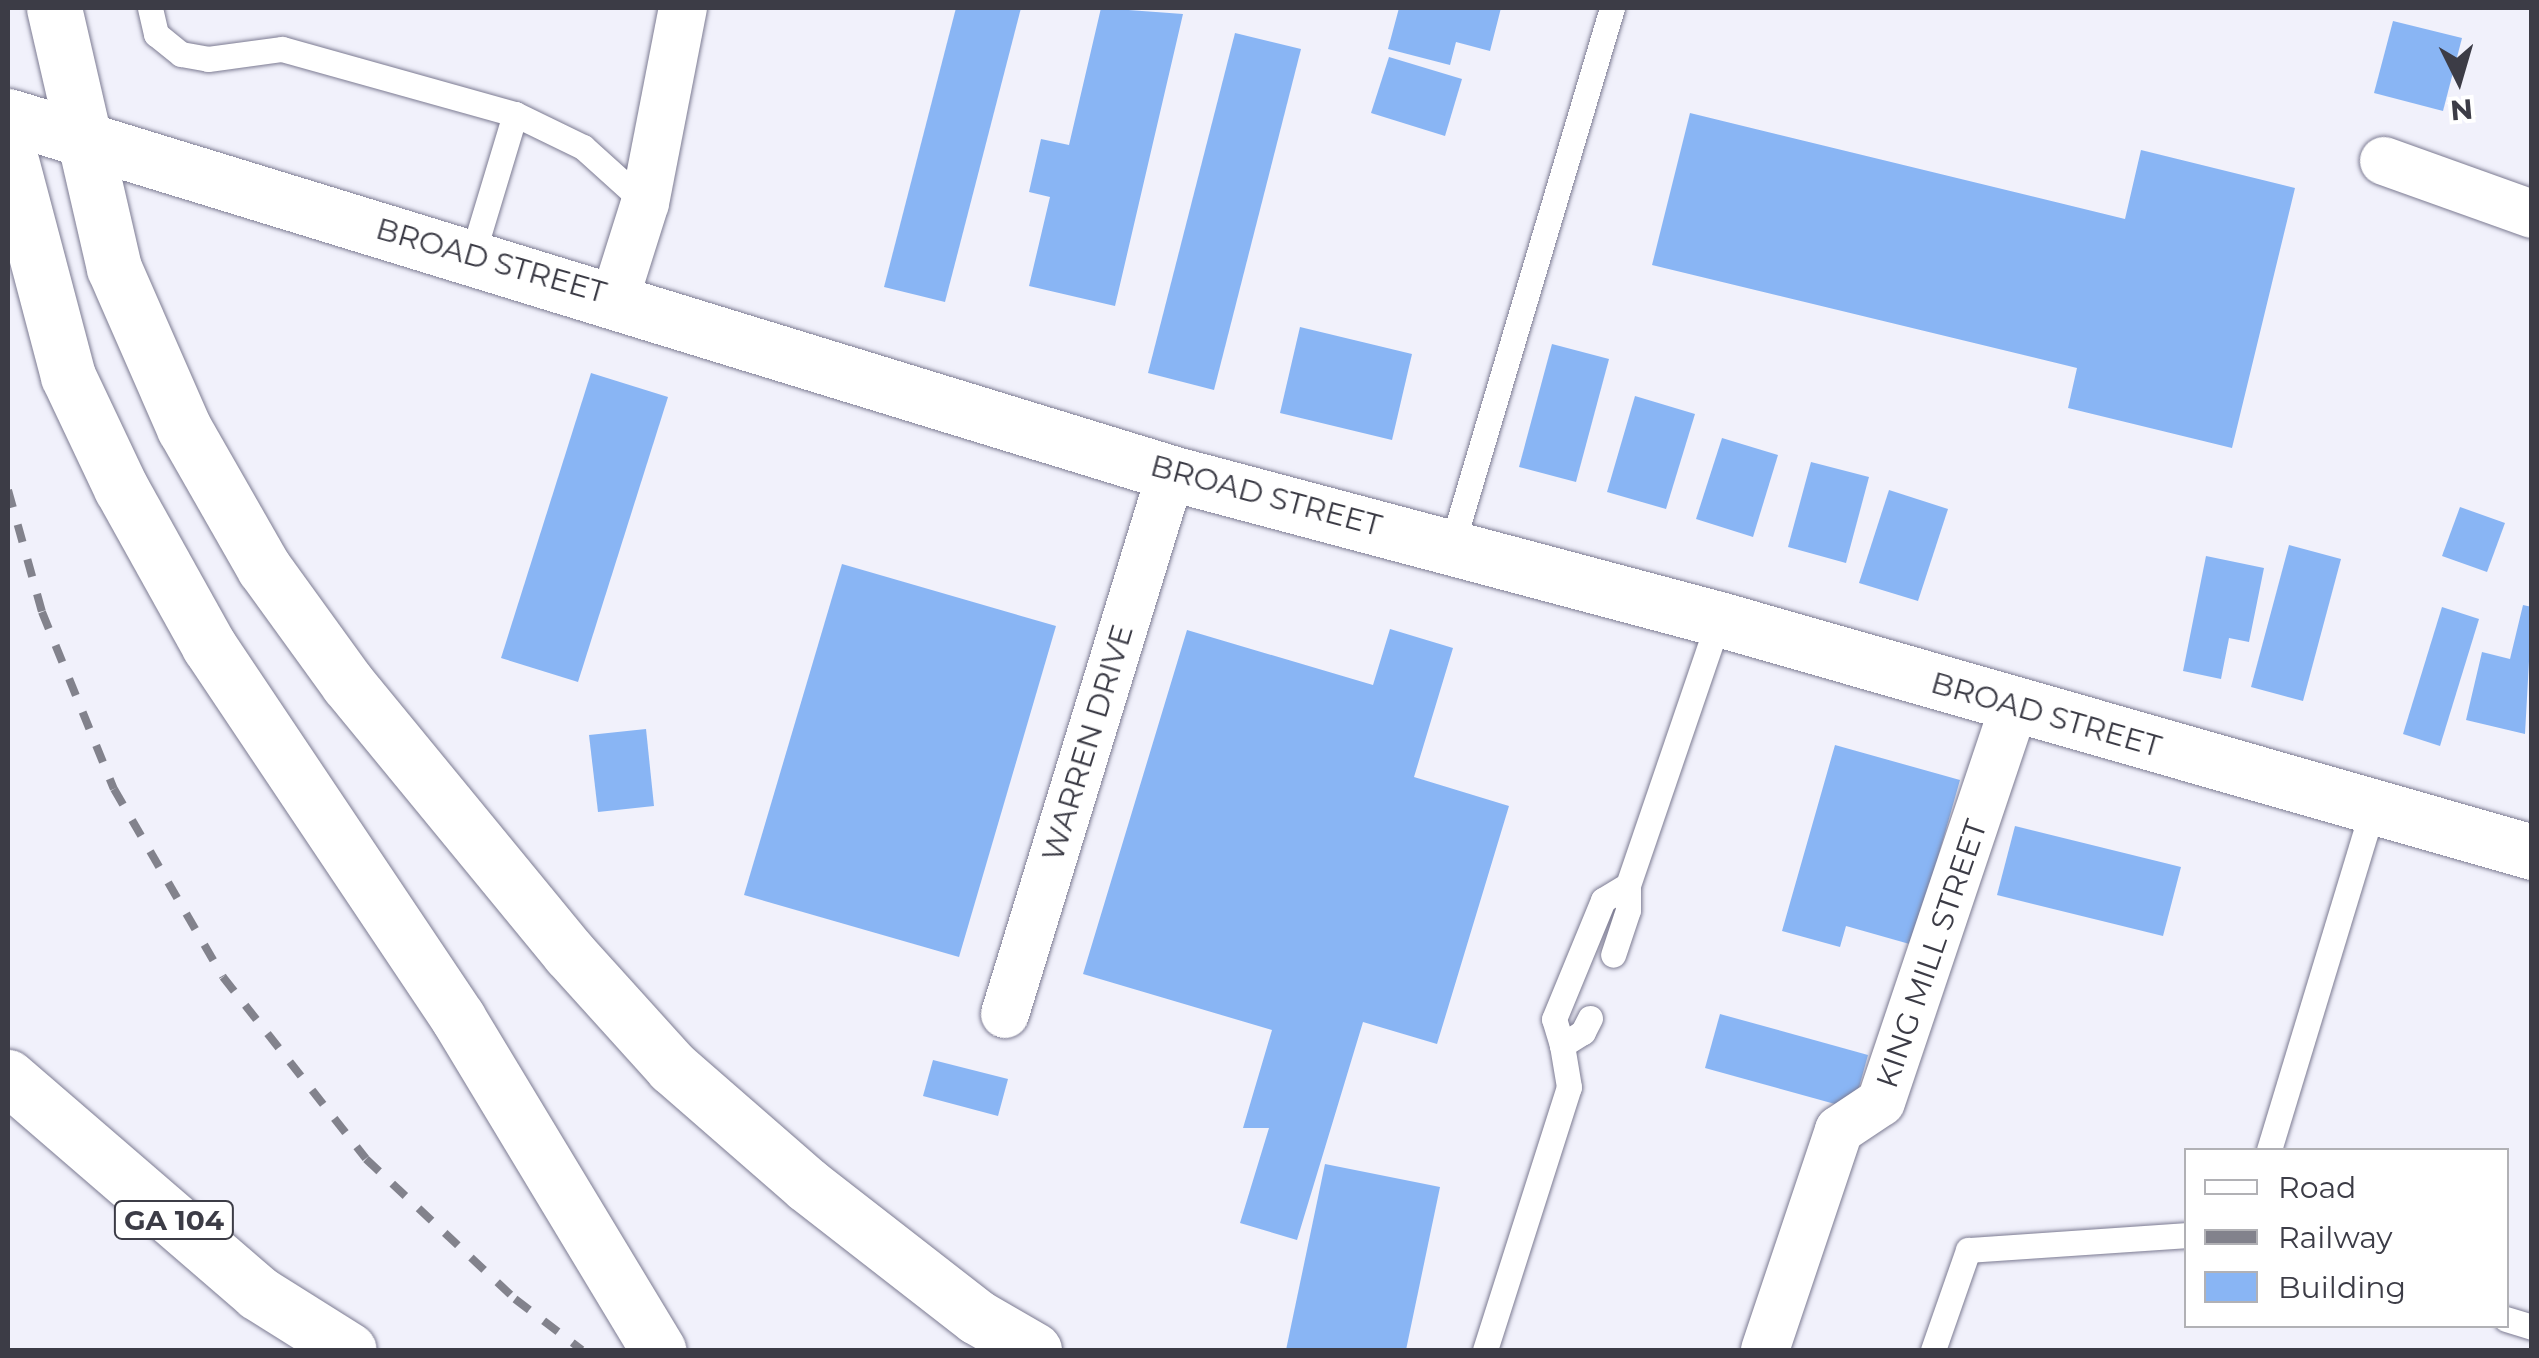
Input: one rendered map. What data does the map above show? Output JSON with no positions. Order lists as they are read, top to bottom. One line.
{"streets":{"main road":["BROAD STREET","GA 104"],"street":["WARREN DRIVE","KING MILL STREET"]},"crossings":[["BROAD STREET","WARREN DRIVE"],["BROAD STREET","KING MILL STREET"]],"legend":["Road","Railway","Building"],"north":"bottom"}
